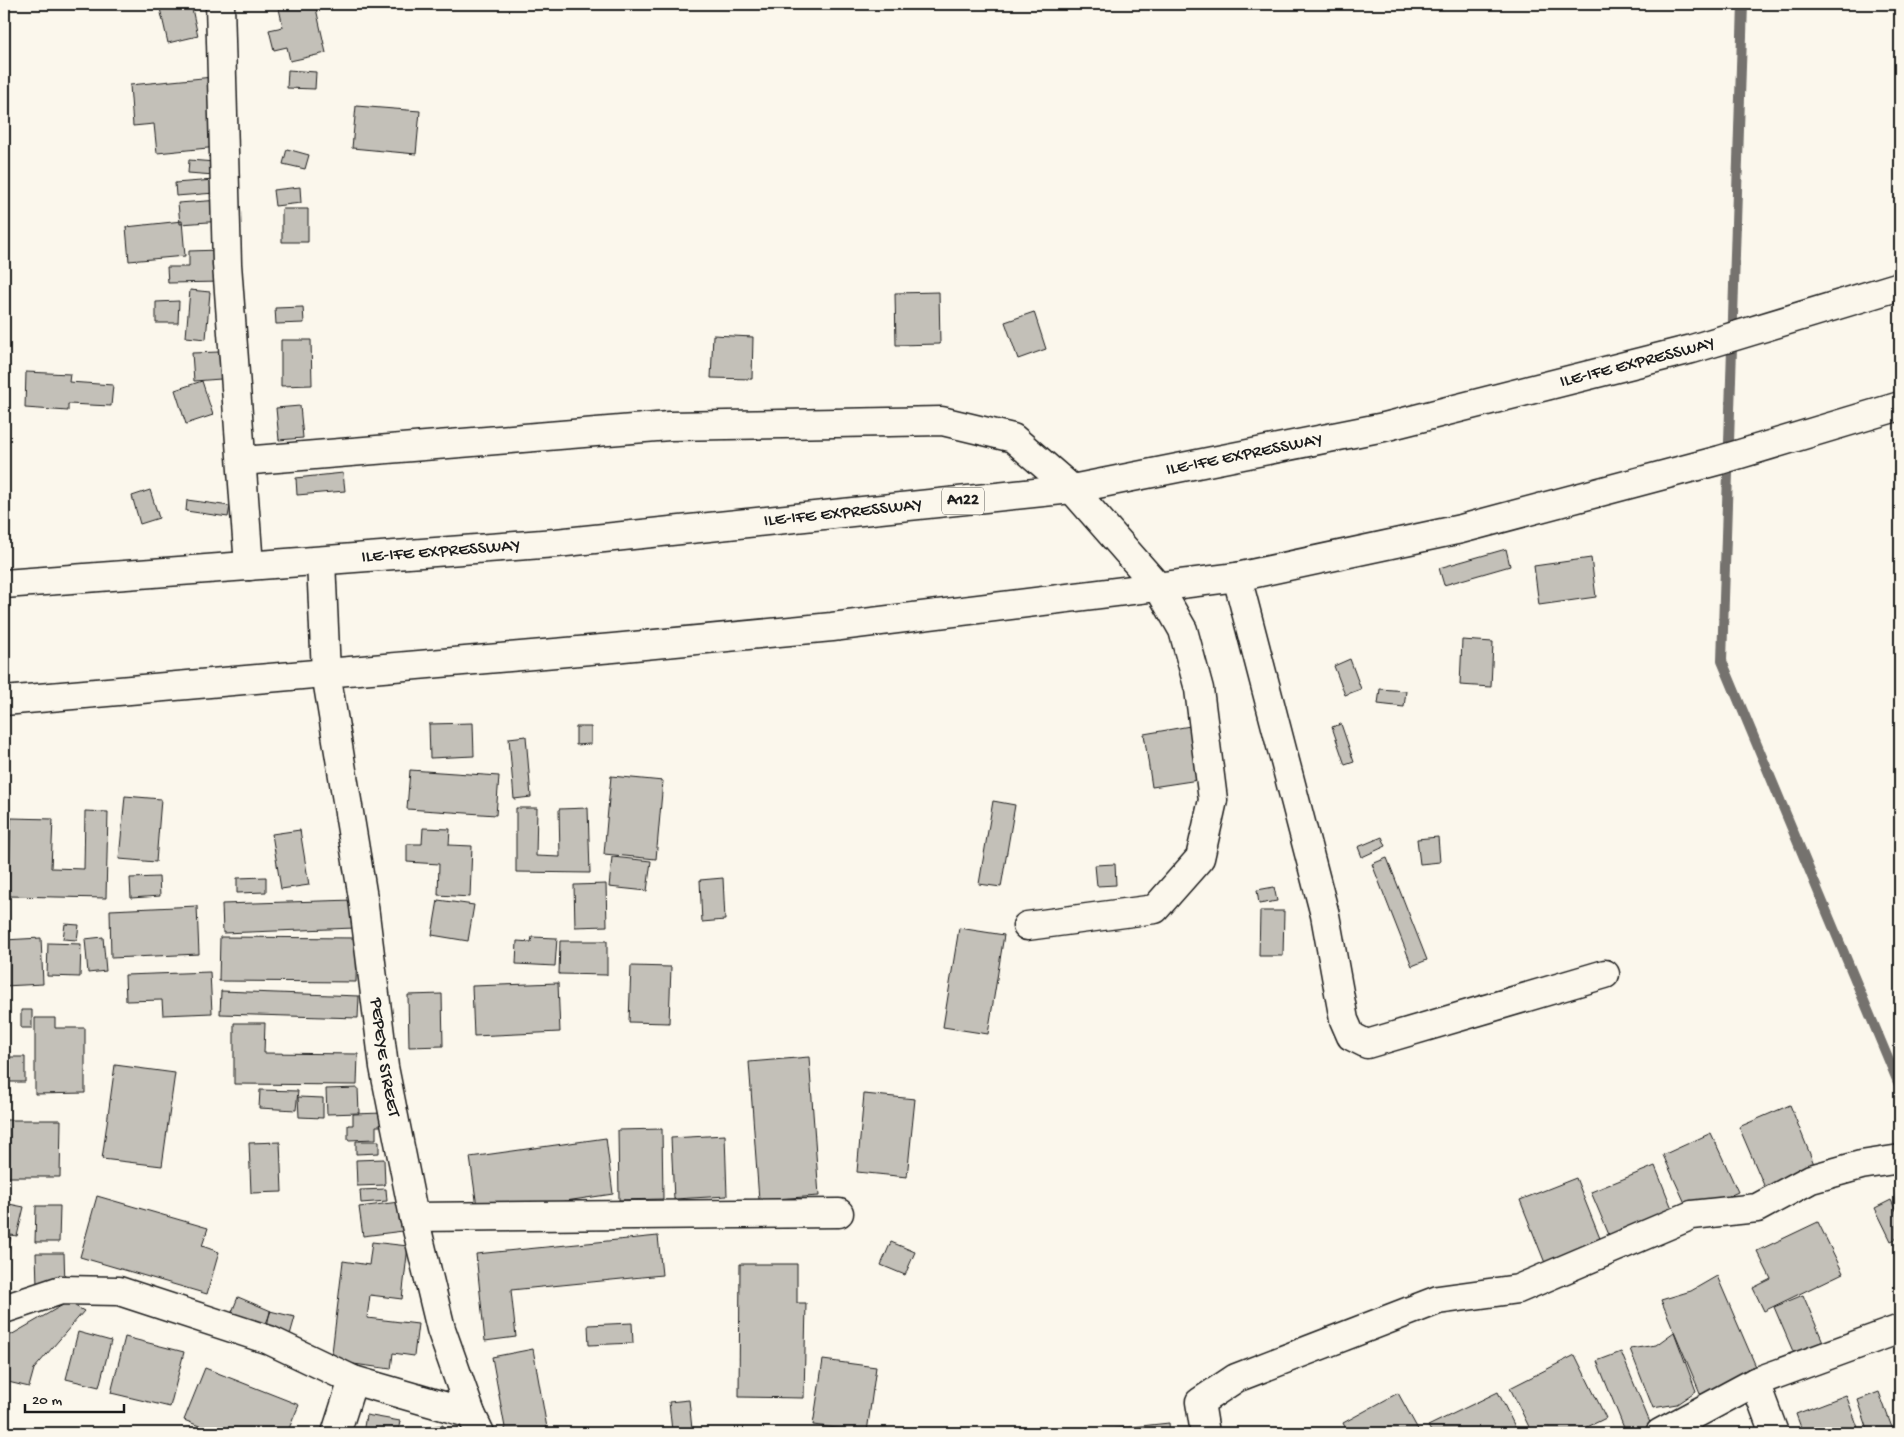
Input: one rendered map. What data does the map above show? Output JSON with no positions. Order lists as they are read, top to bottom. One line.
{"streets":{"main road":["ILE-IFE EXPRESSWAY","A122","PEPEYE STREET"]},"crossings":[["ILE-IFE EXPRESSWAY","PEPEYE STREET"]],"scale_bar":"20 m"}
